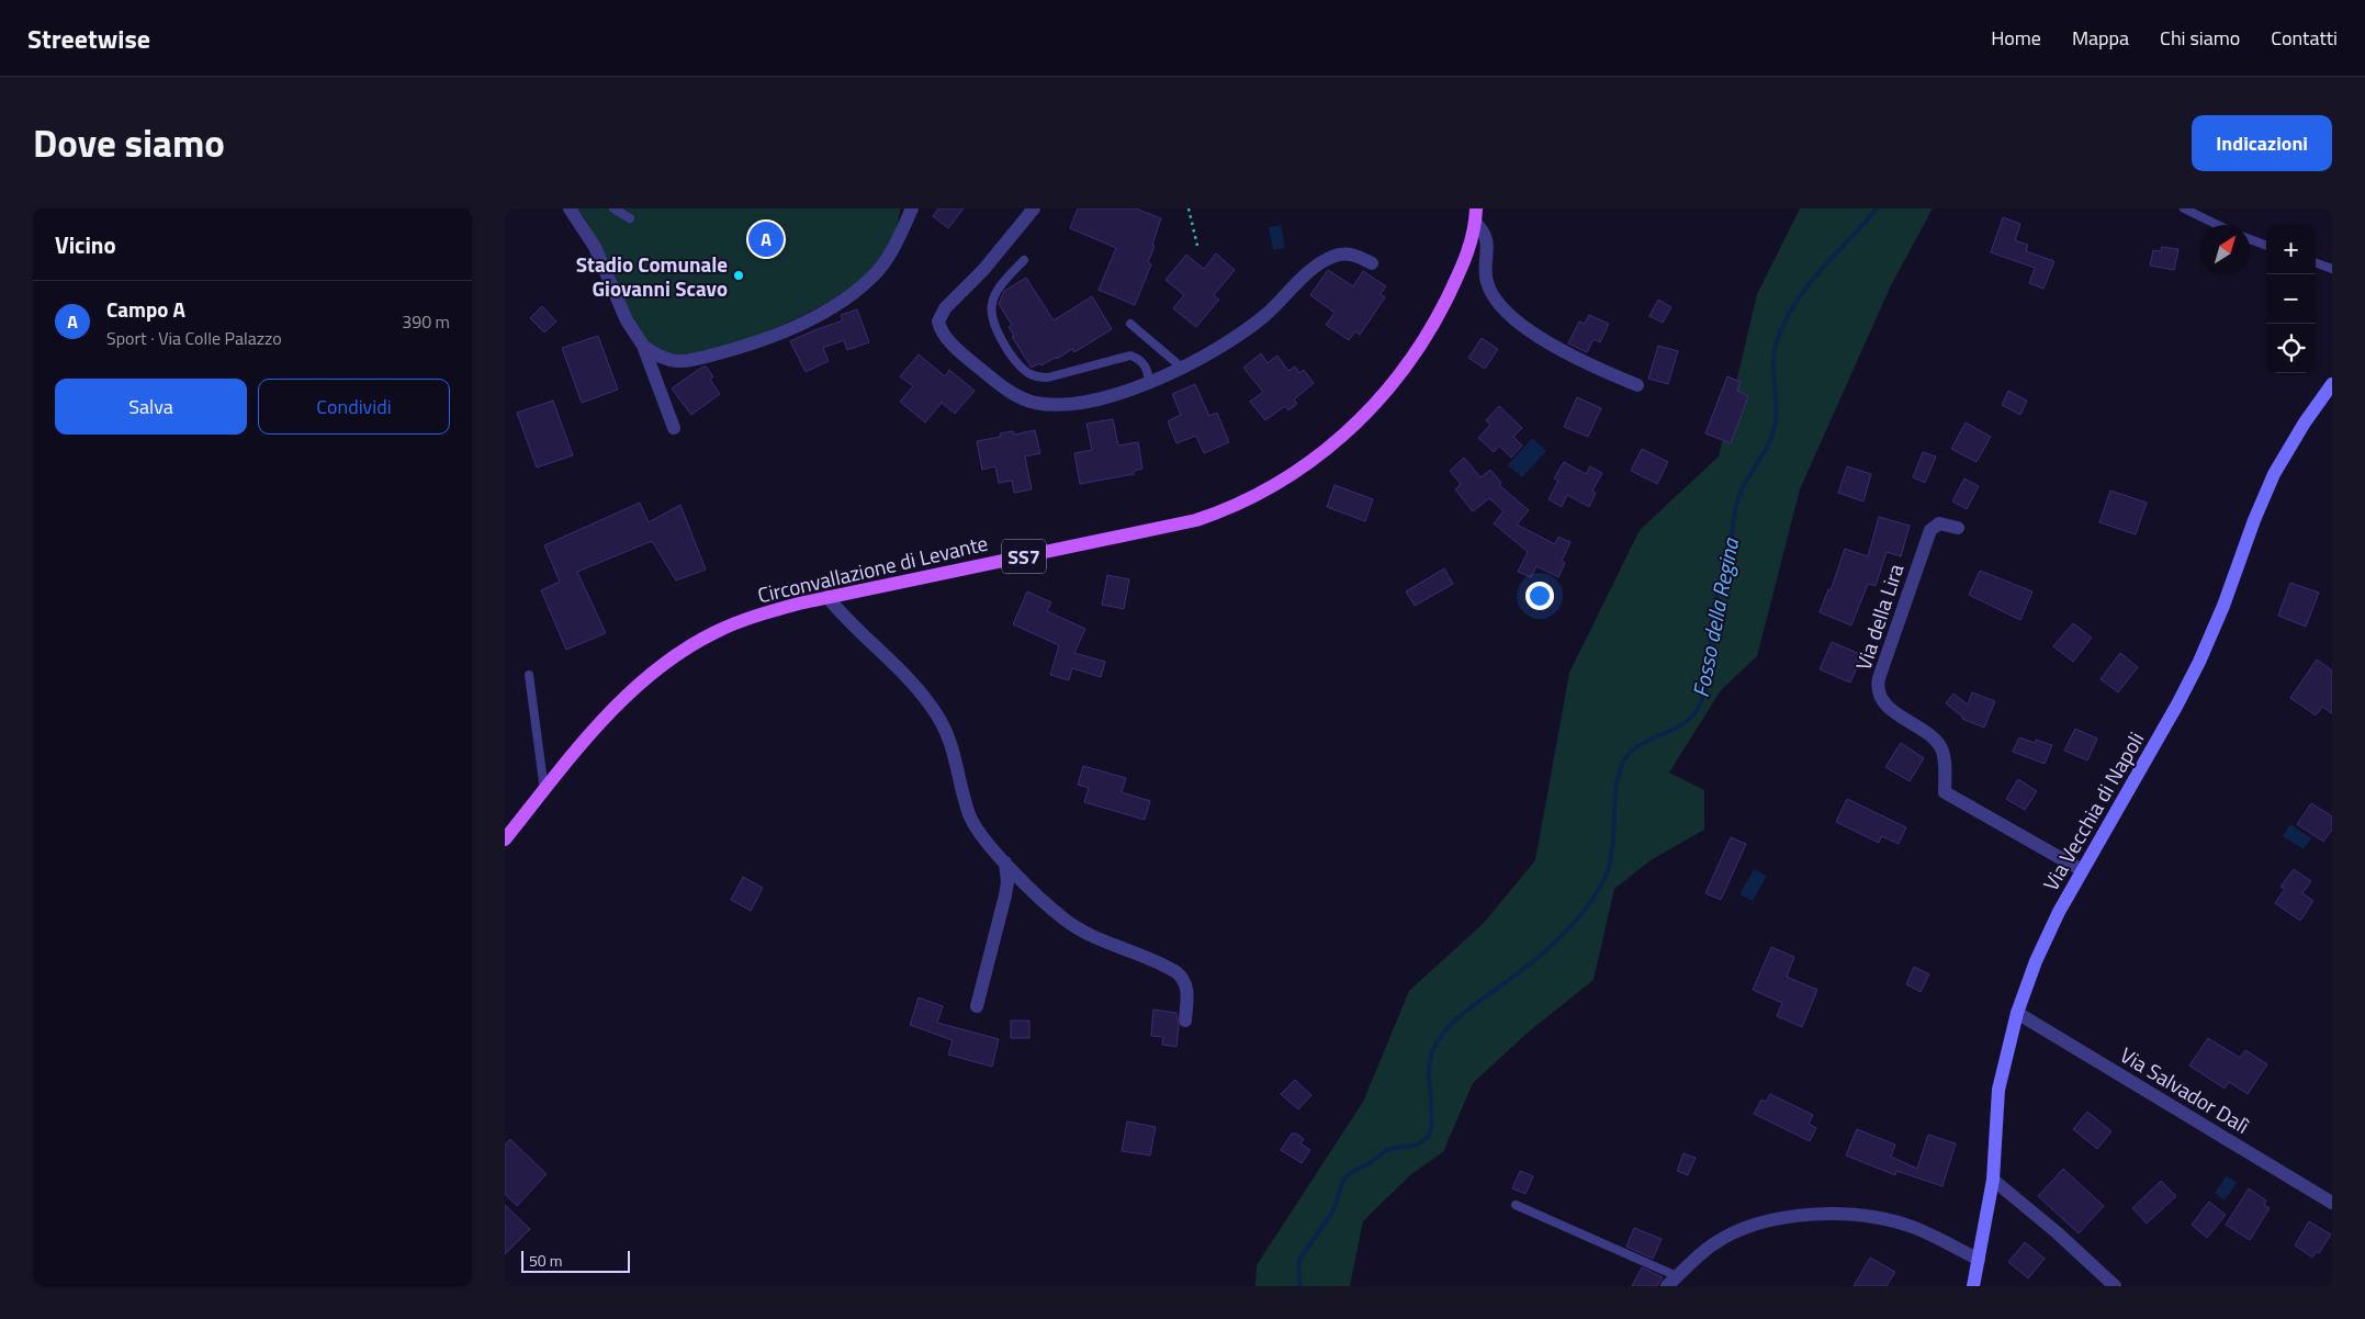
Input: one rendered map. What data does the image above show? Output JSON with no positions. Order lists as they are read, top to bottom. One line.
{"streets":{"main road":["SS7","Circonvallazione di Levante"],"street":["Via della Lira","Via Vecchia di Napoli","Via Salvador Dalì"]},"crossings":[["Via della Lira","Via Vecchia di Napoli"],["Via Vecchia di Napoli","Via Salvador Dalì"]],"water":["Fosso della Regina"],"places":["Stadio Comunale Giovanni Scavo"],"scale_bar":"50 m","north":"top right","page":{"header":"Streetwise","nav":["Home","Mappa","Chi siamo","Contatti"],"title":"Dove siamo","buttons":["Indicazioni",["Salva","Condividi"]],"heading":"Vicino","pins":"A","map_buttons":["+","−"],"list":[{"mark":"A","name":"Campo A","note":"Sport · Via Colle Palazzo","value":"390 m"}],"scale":"50 m"}}
